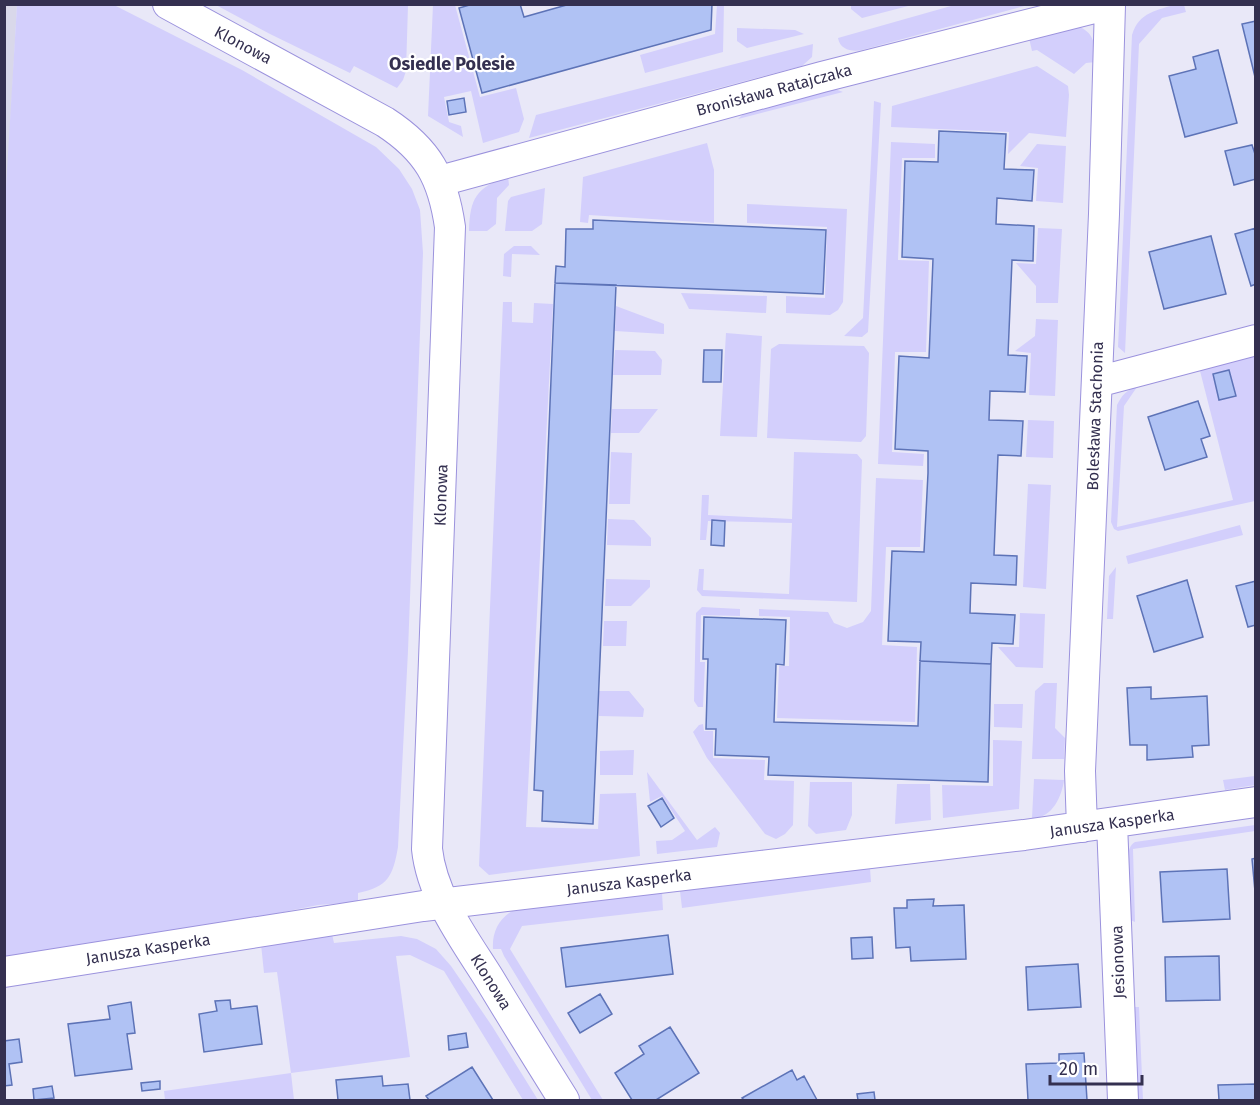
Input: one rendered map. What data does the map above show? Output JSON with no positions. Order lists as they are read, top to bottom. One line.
{"streets":{"street":["Klonowa","Bronisława Ratajczaka","Bolesława Stachonia","Janusza Kasperka","Jesionowa"]},"crossings":[["Klonowa","Bronisława Ratajczaka"],["Klonowa","Janusza Kasperka"],["Bronisława Ratajczaka","Bolesława Stachonia"],["Bolesława Stachonia","Janusza Kasperka"],["Janusza Kasperka","Jesionowa"]],"districts":["Osiedle Polesie"],"scale_bar":"20 m"}
